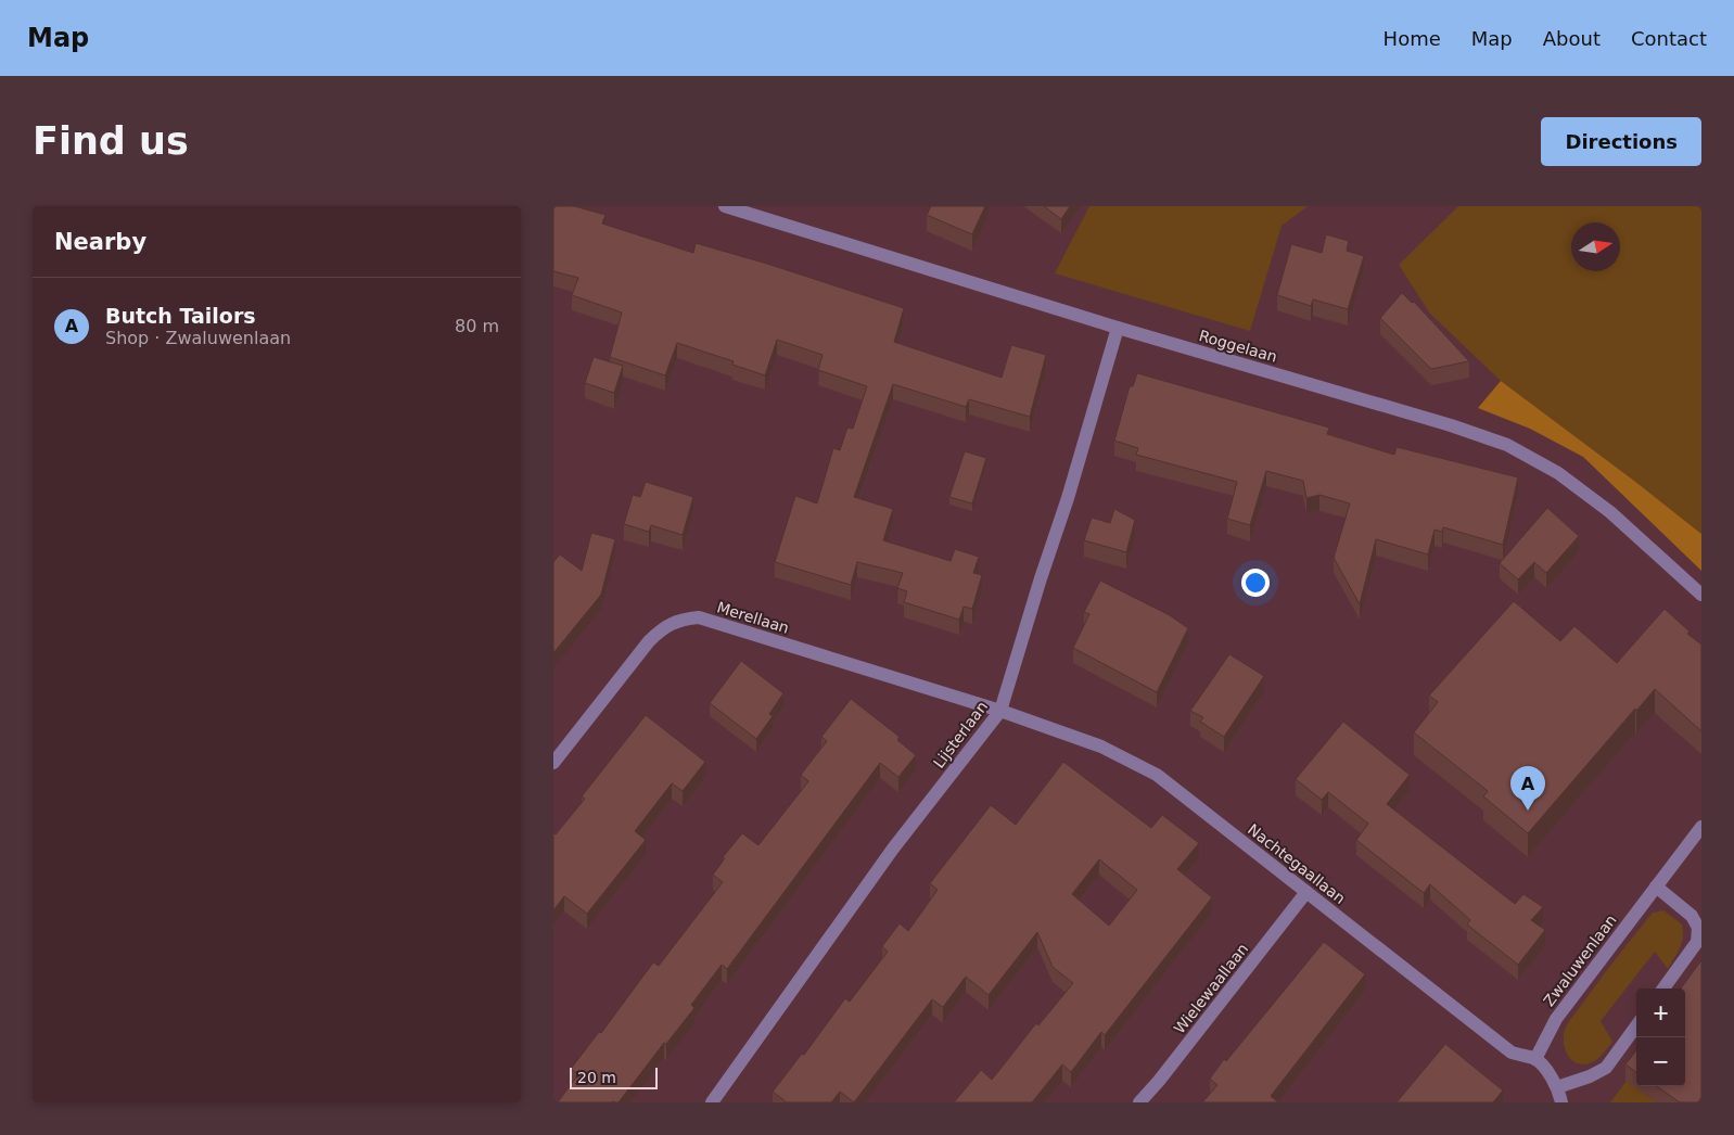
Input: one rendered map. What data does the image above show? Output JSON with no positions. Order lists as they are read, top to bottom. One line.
{"streets":{"street":["Roggelaan","Merellaan","Lijsterlaan","Nachtegaallaan","Zwaluwenlaan","Wielewaallaan"]},"crossings":[["Roggelaan","Lijsterlaan"],["Merellaan","Lijsterlaan"],["Merellaan","Nachtegaallaan"],["Lijsterlaan","Nachtegaallaan"],["Nachtegaallaan","Zwaluwenlaan"],["Nachtegaallaan","Wielewaallaan"]],"scale_bar":"20 m","north":"right","page":{"header":"Map","nav":["Home","Map","About","Contact"],"buttons":"Directions","title":"Find us","heading":"Nearby","list":[{"mark":"A","name":"Butch Tailors","note":"Shop · Zwaluwenlaan","value":"80 m"}],"pins":"A","map_buttons":["+","−"],"scale":"20 m"}}
